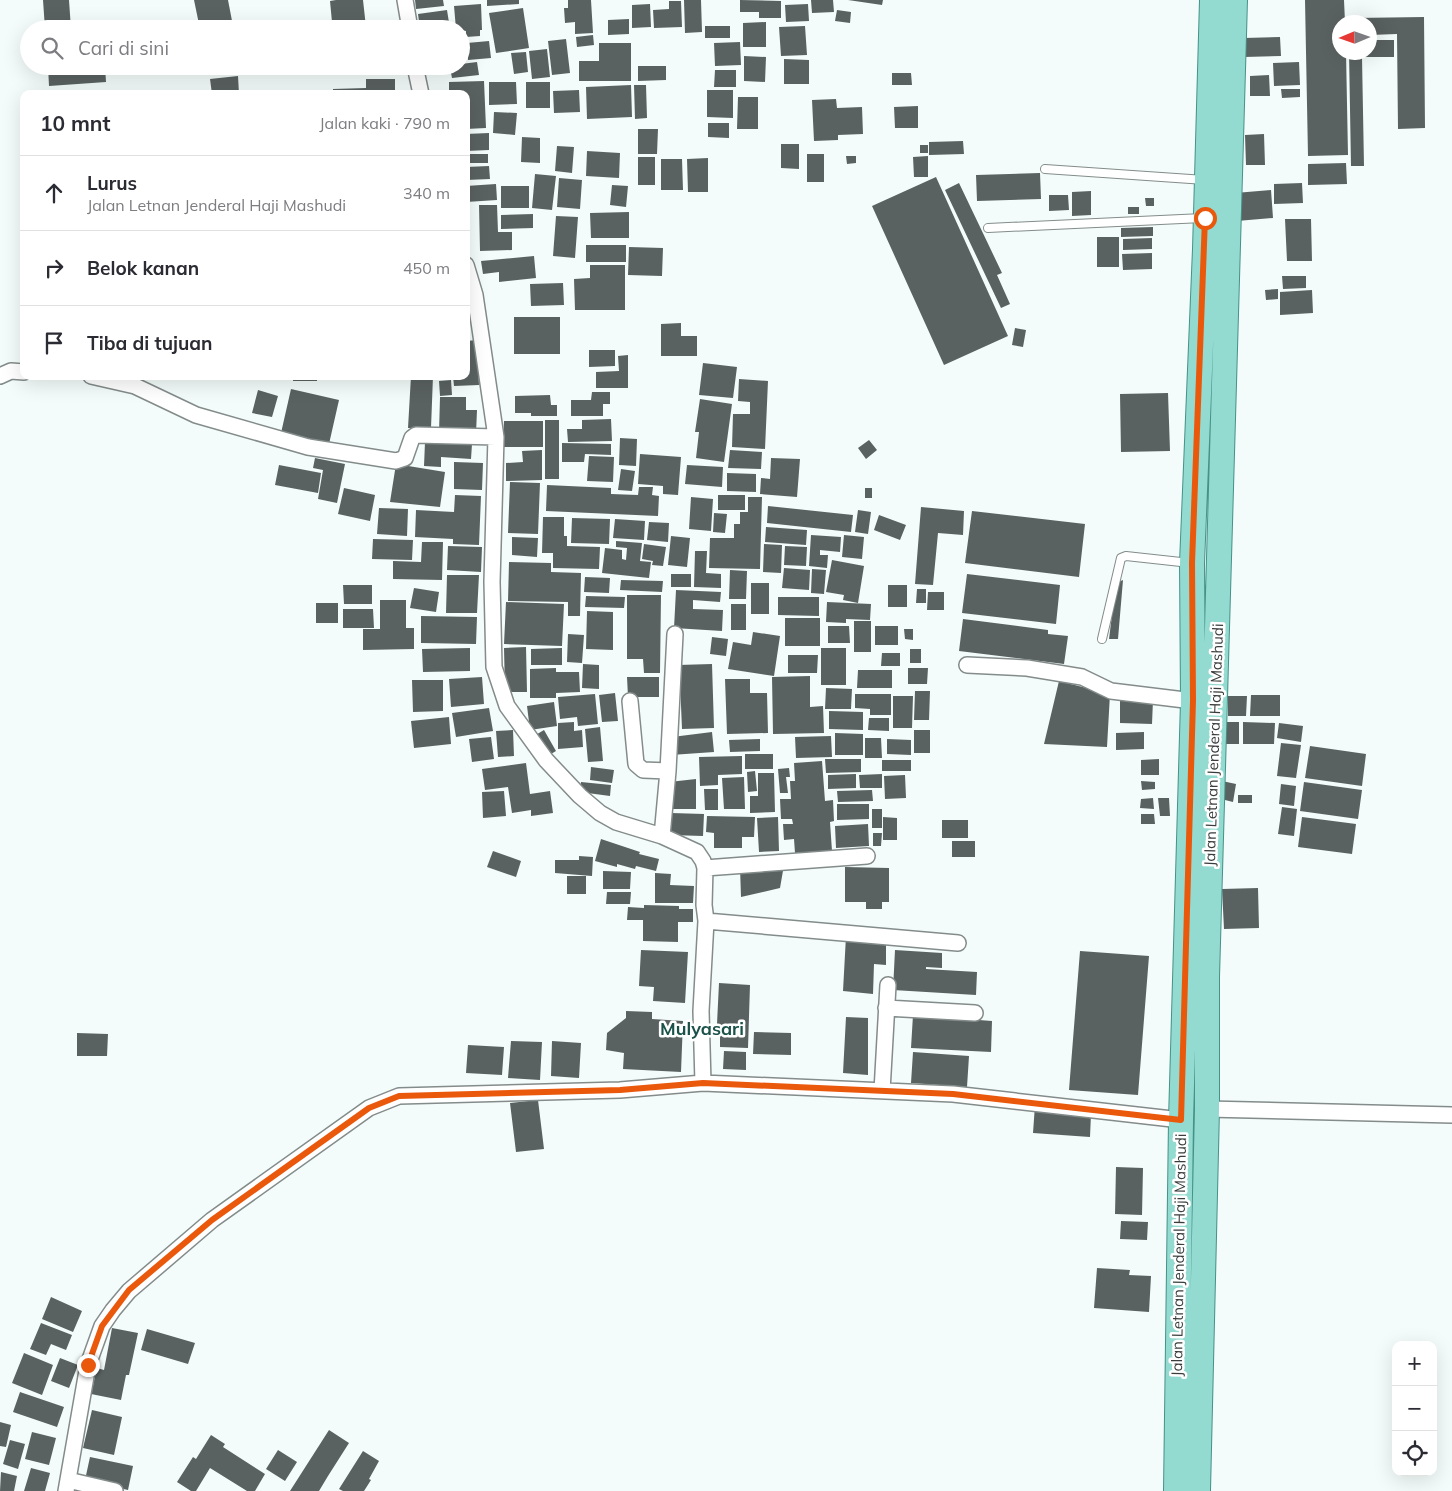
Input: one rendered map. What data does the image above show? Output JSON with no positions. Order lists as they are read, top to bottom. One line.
{"streets":{"main road":["Jalan Letnan Jenderal Haji Mashudi"]},"districts":["Mulyasari"],"north":"left","page":{"search":"Cari di sini","heading":["10 mnt","Jalan kaki · 790 m"],"list":[["Lurus","Jalan Letnan Jenderal Haji Mashudi","340 m"],["Belok kanan","450 m"],"Tiba di tujuan"],"map_buttons":["+","−"]}}
